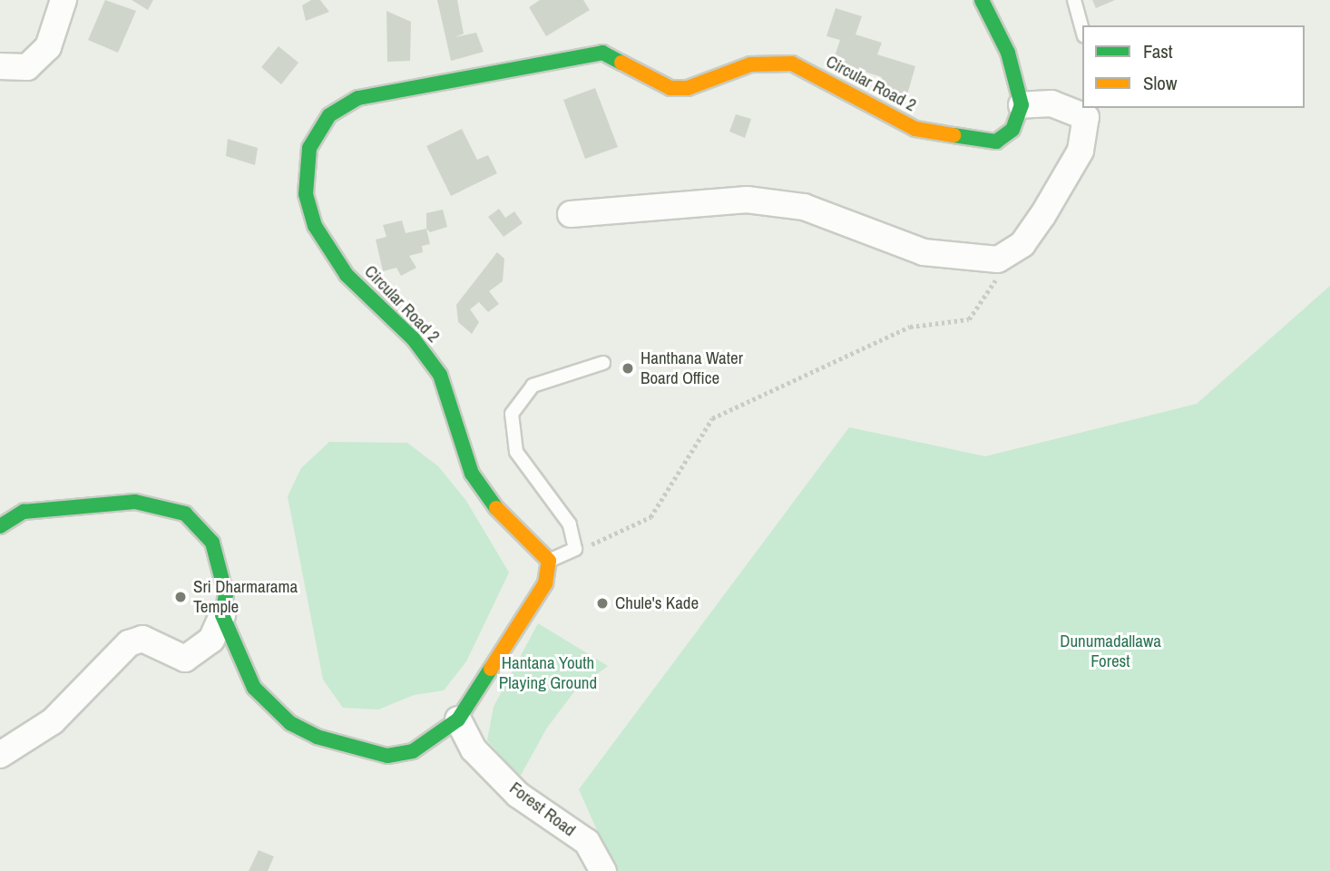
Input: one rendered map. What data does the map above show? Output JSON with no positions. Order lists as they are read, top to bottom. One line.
{"streets":{"street":["Circular Road 2","Forest Road"]},"parks":["Dunumadallawa Forest","Hantana Youth Playing Ground"],"places":["Hanthana Water Board Office","Sri Dharmarama Temple","Chule's Kade"],"legend":["Fast","Slow"]}
